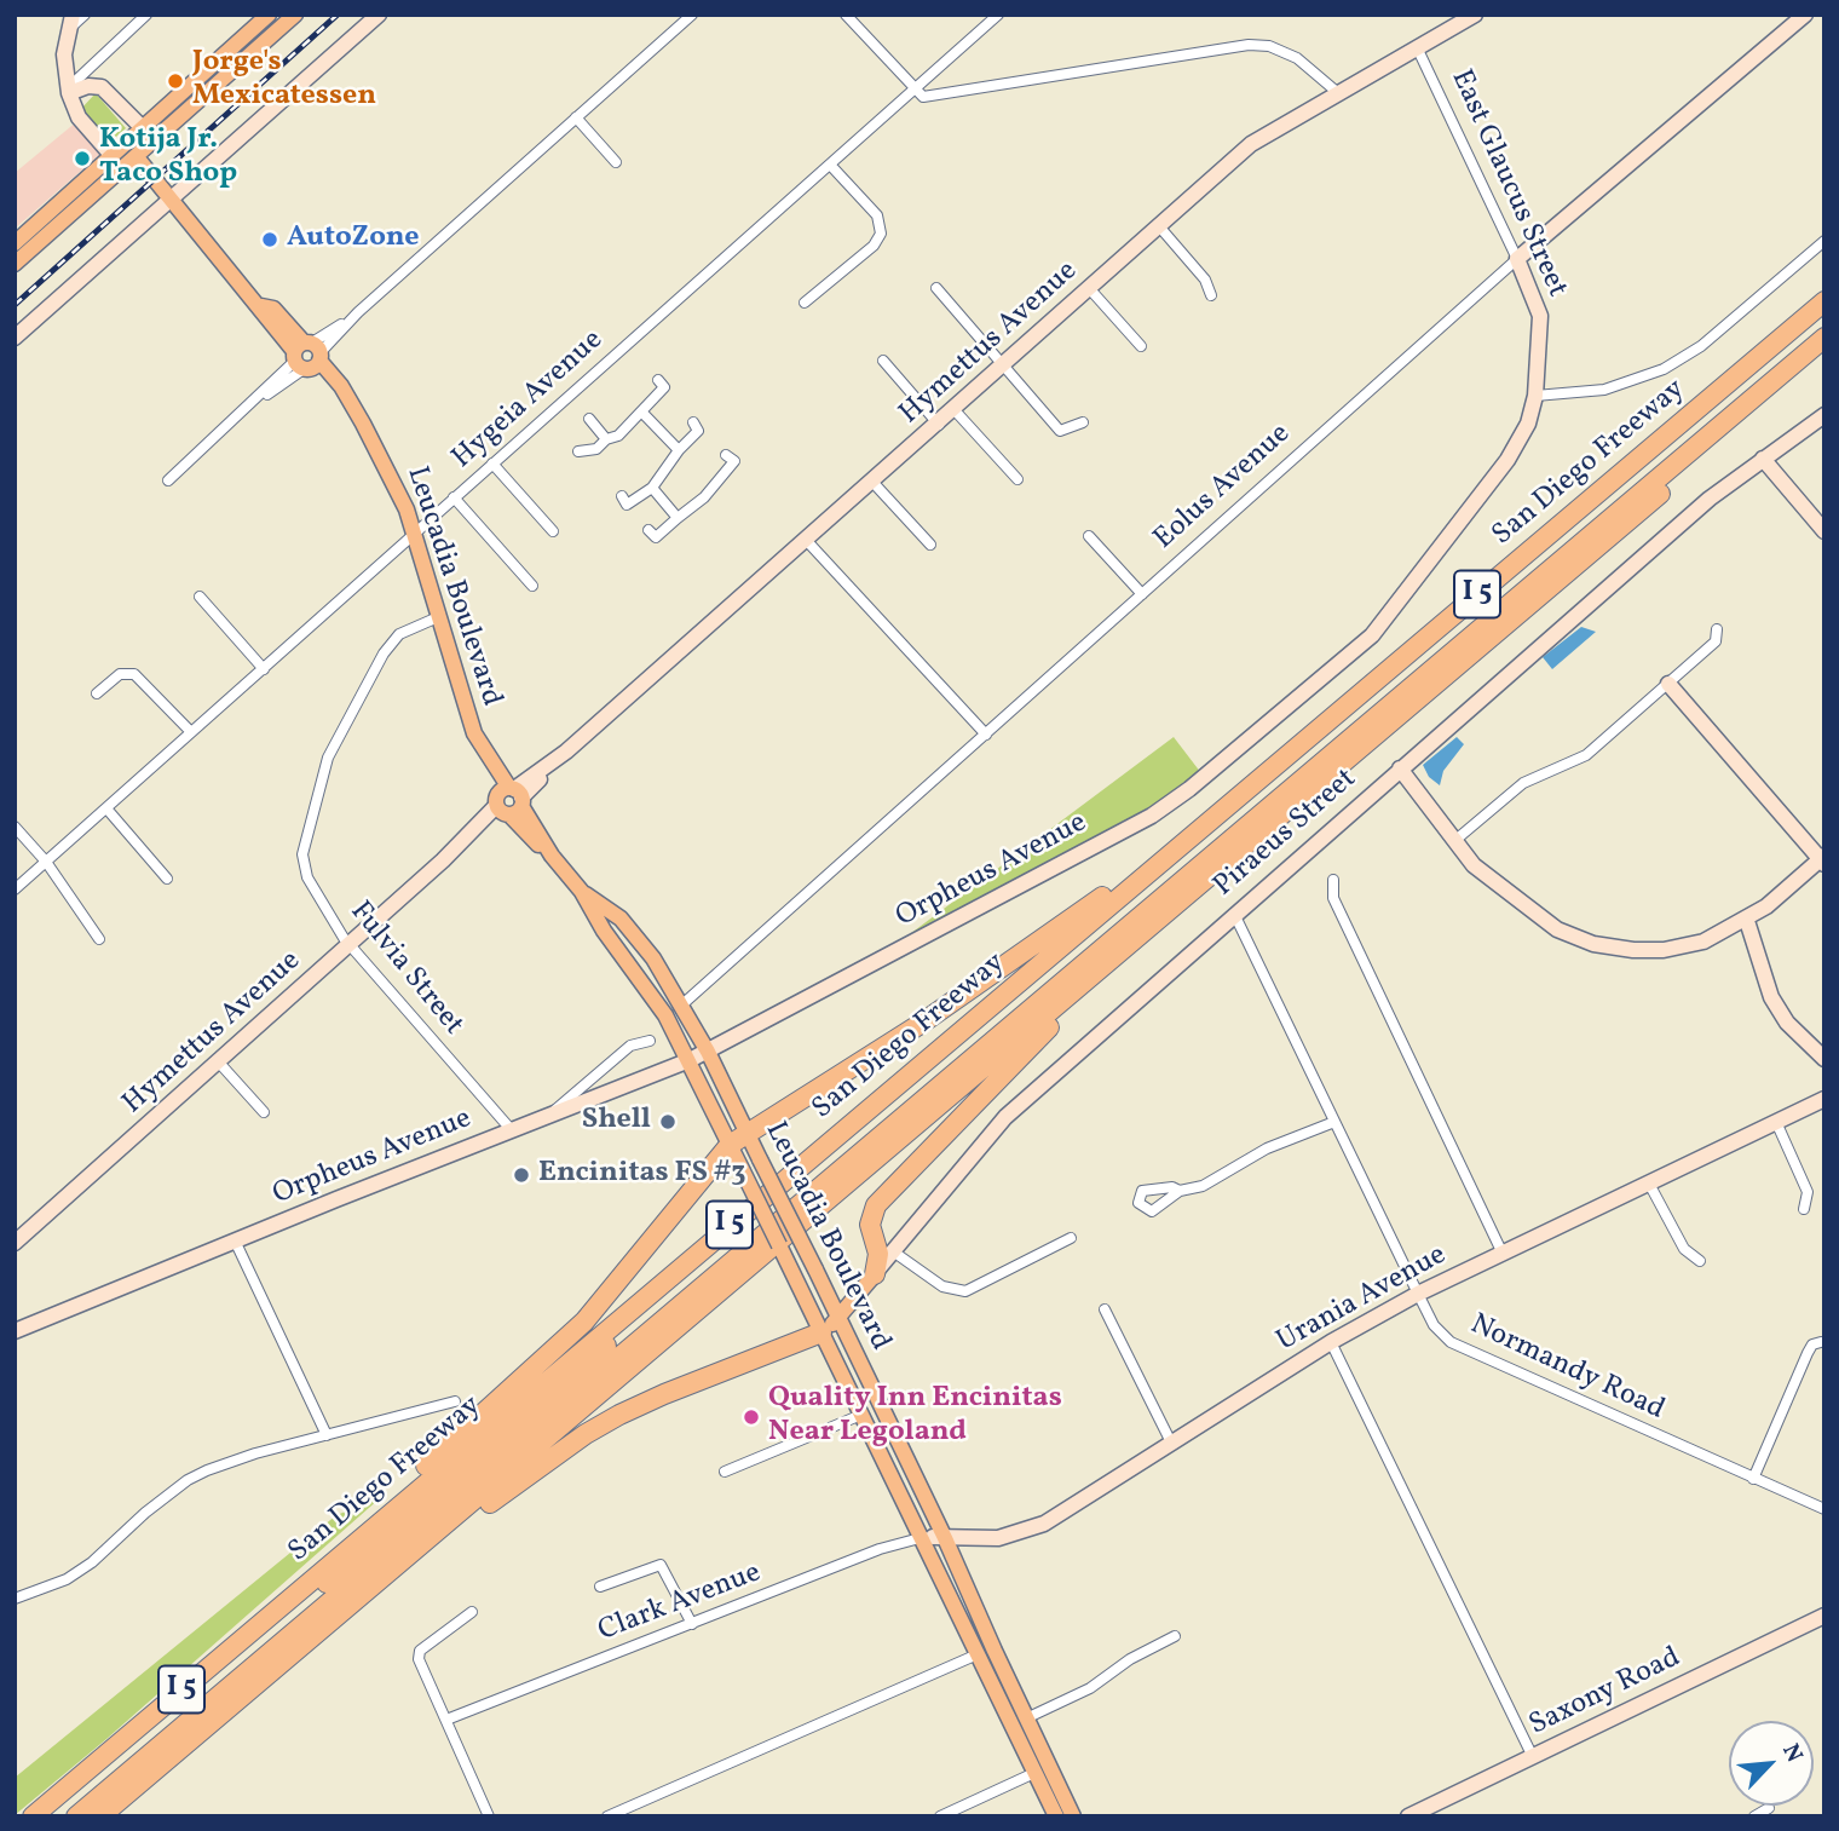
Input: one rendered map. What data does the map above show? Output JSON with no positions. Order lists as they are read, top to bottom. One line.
{"streets":{"highway":["San Diego Freeway","I 5"],"main road":["Leucadia Boulevard","Piraeus Street"],"street":["East Glaucus Street","Hymettus Avenue","Hygeia Avenue","Eolus Avenue","Orpheus Avenue","Fulvia Street","Urania Avenue","Normandy Road","Clark Avenue","Saxony Road"]},"crossings":[["East Glaucus Street","Hymettus Avenue"],["East Glaucus Street","Eolus Avenue"],["East Glaucus Street","Orpheus Avenue"],["Hymettus Avenue","Leucadia Boulevard"],["Hymettus Avenue","Fulvia Street"],["Hygeia Avenue","Leucadia Boulevard"],["Eolus Avenue","Leucadia Boulevard"],["Leucadia Boulevard","Piraeus Street"],["Leucadia Boulevard","Orpheus Avenue"],["Leucadia Boulevard","Fulvia Street"],["Leucadia Boulevard","Urania Avenue"],["Leucadia Boulevard","Clark Avenue"],["Piraeus Street","Normandy Road"],["Orpheus Avenue","Fulvia Street"],["Urania Avenue","Normandy Road"],["Urania Avenue","Clark Avenue"]],"places":["Jorge's Mexicatessen","Kotija Jr. Taco Shop","AutoZone","Shell","Encinitas FS #3","Quality Inn Encinitas Near Legoland"],"north":"top right"}
